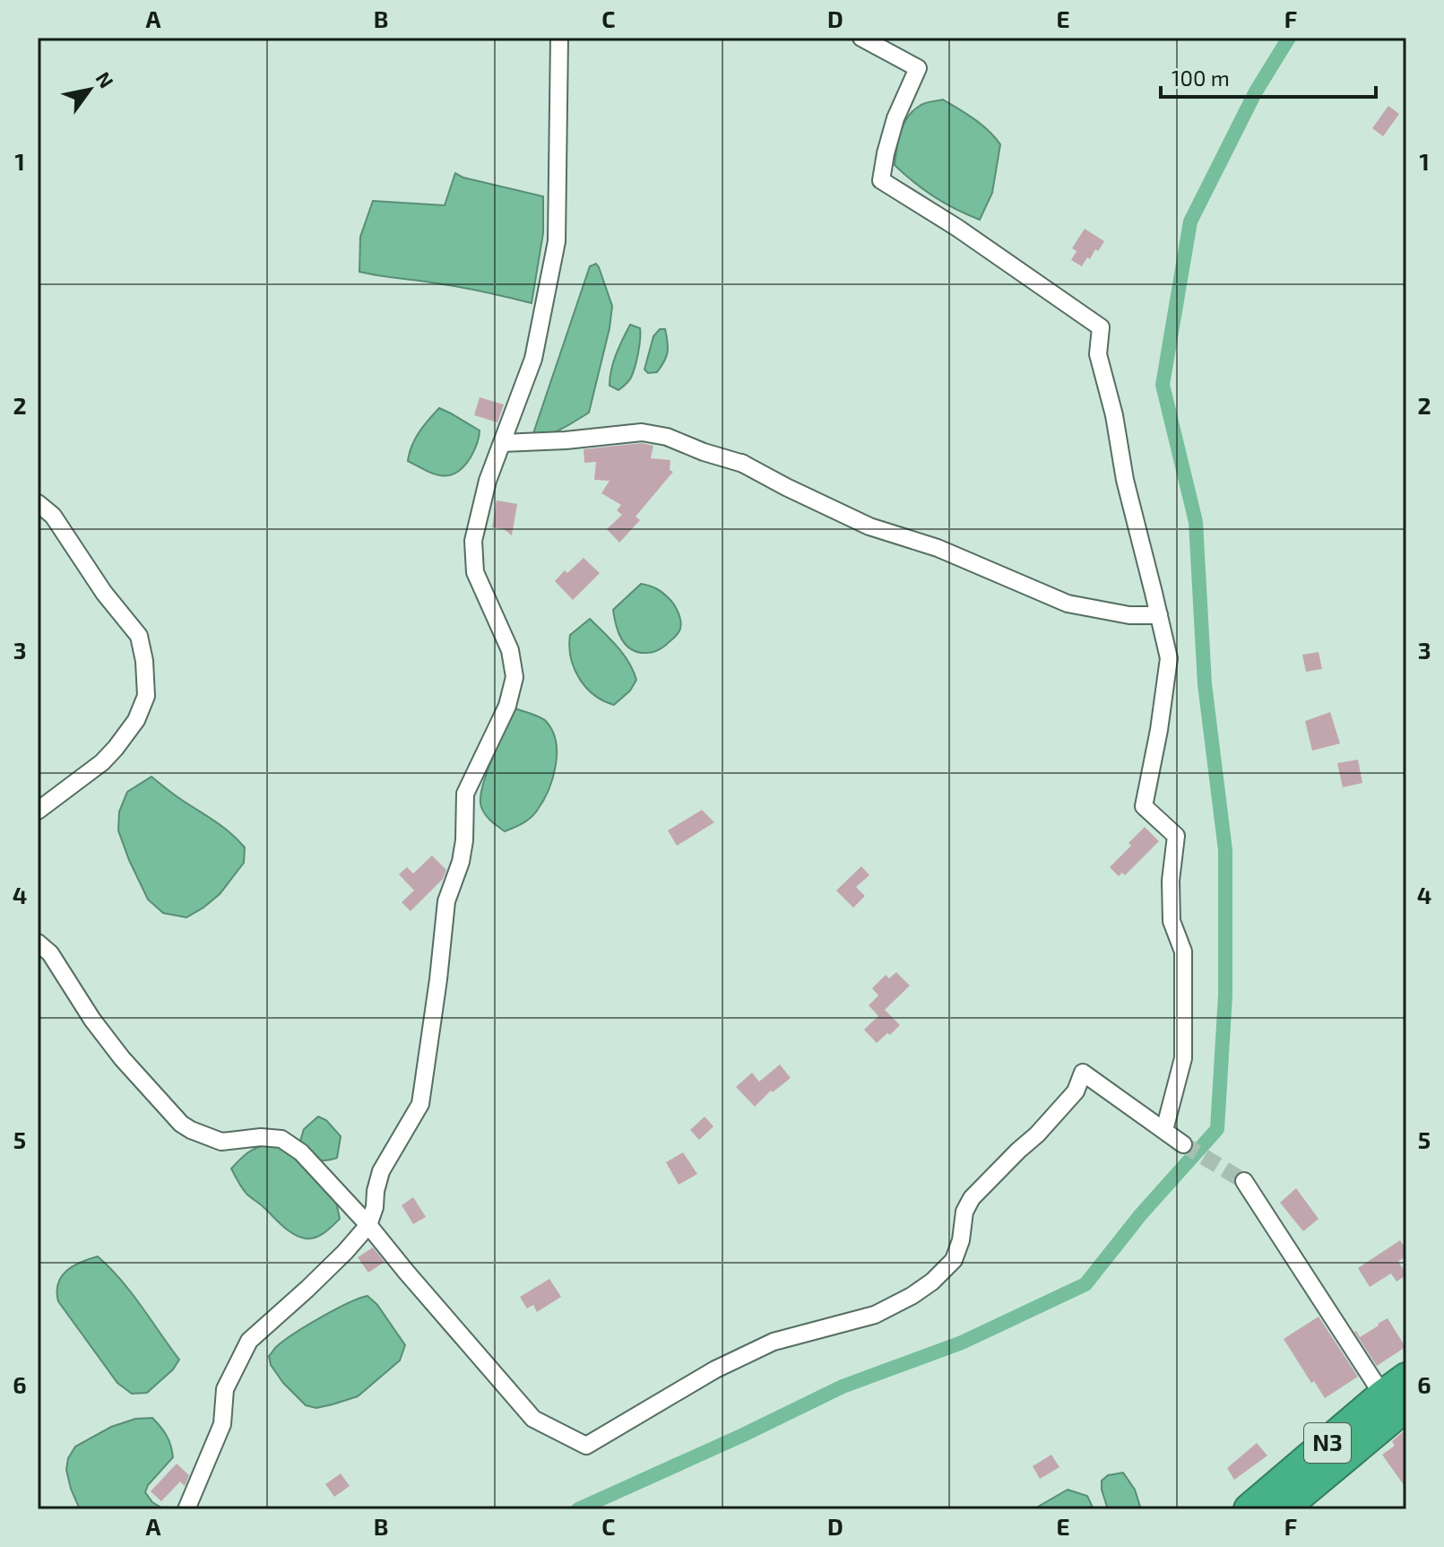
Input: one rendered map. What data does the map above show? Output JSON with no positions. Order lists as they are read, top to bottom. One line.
{"streets":{"highway":["N3"]},"scale_bar":"100 m","north":"top right","grid":{"columns":["A","B","C","D","E","F"],"rows":["1","2","3","4","5","6"]}}
